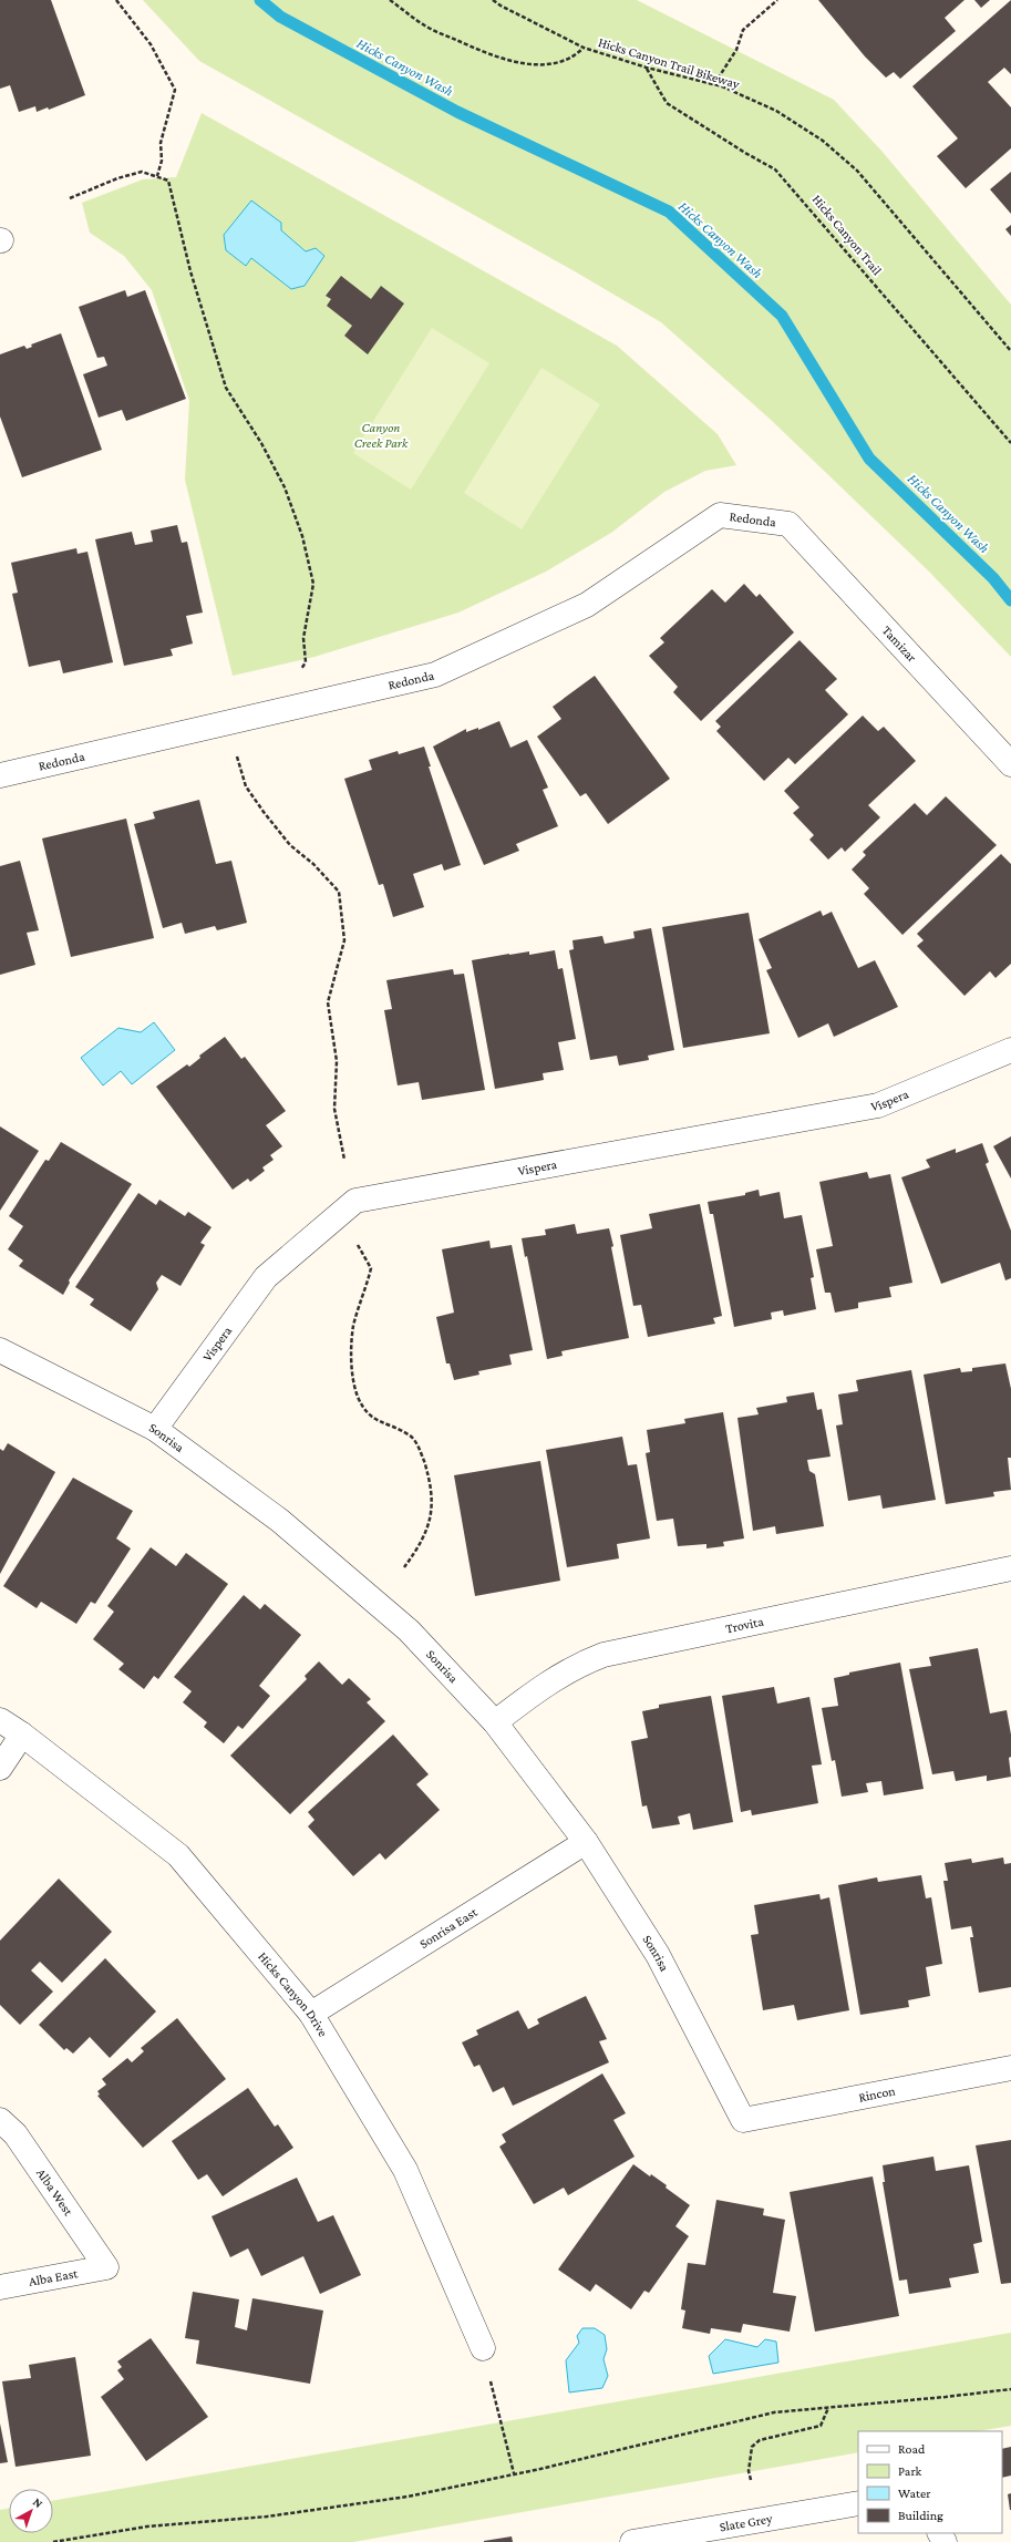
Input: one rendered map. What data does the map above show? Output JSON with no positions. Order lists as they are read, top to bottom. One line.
{"streets":{"street":["Redonda","Tamizar","Vispera","Sonrisa","Trovita","Sonrisa East","Hicks Canyon Drive","Rincon","Alba West","Alba East","Slate Grey"],"path":["Hicks Canyon Trail Bikeway","Hicks Canyon Trail"]},"crossings":[["Hicks Canyon Trail Bikeway","Hicks Canyon Trail"],["Redonda","Tamizar"],["Vispera","Sonrisa"],["Sonrisa","Trovita"],["Sonrisa","Sonrisa East"],["Sonrisa","Rincon"],["Sonrisa East","Hicks Canyon Drive"],["Alba West","Alba East"]],"water":["Hicks Canyon Wash"],"parks":["Canyon Creek Park"],"legend":["Road","Park","Water","Building"],"north":"top right"}
